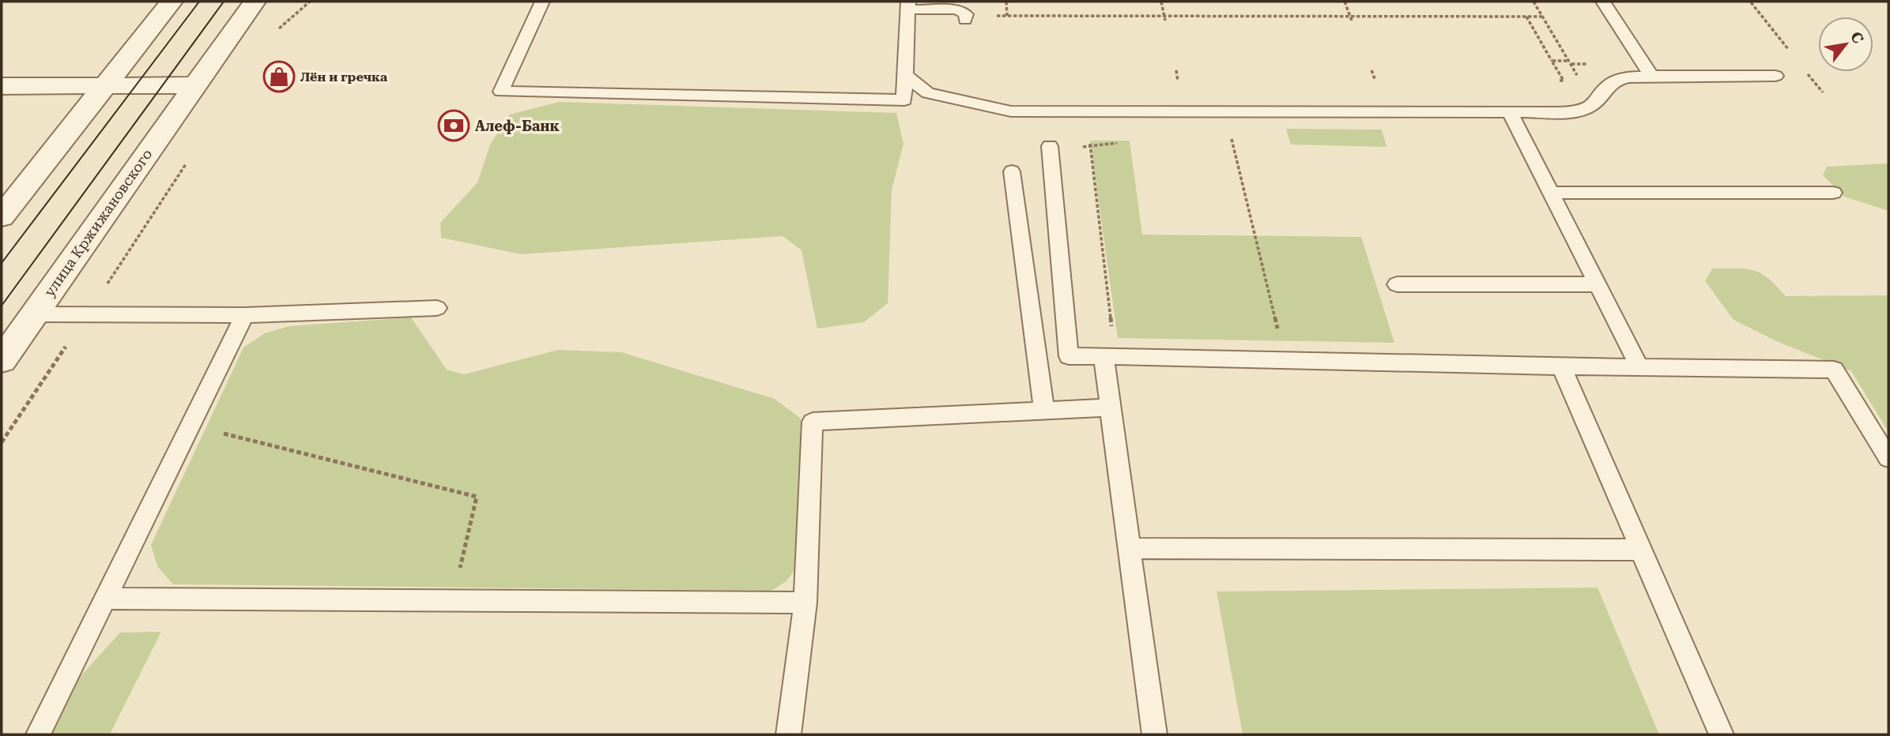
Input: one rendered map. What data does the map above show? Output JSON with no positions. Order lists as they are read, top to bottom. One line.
{"streets":{"street":["улица Кржижановского"]},"places":{"shop":["Лён и гречка"],"bank":["Алеф-Банк"]},"north":"top right"}
